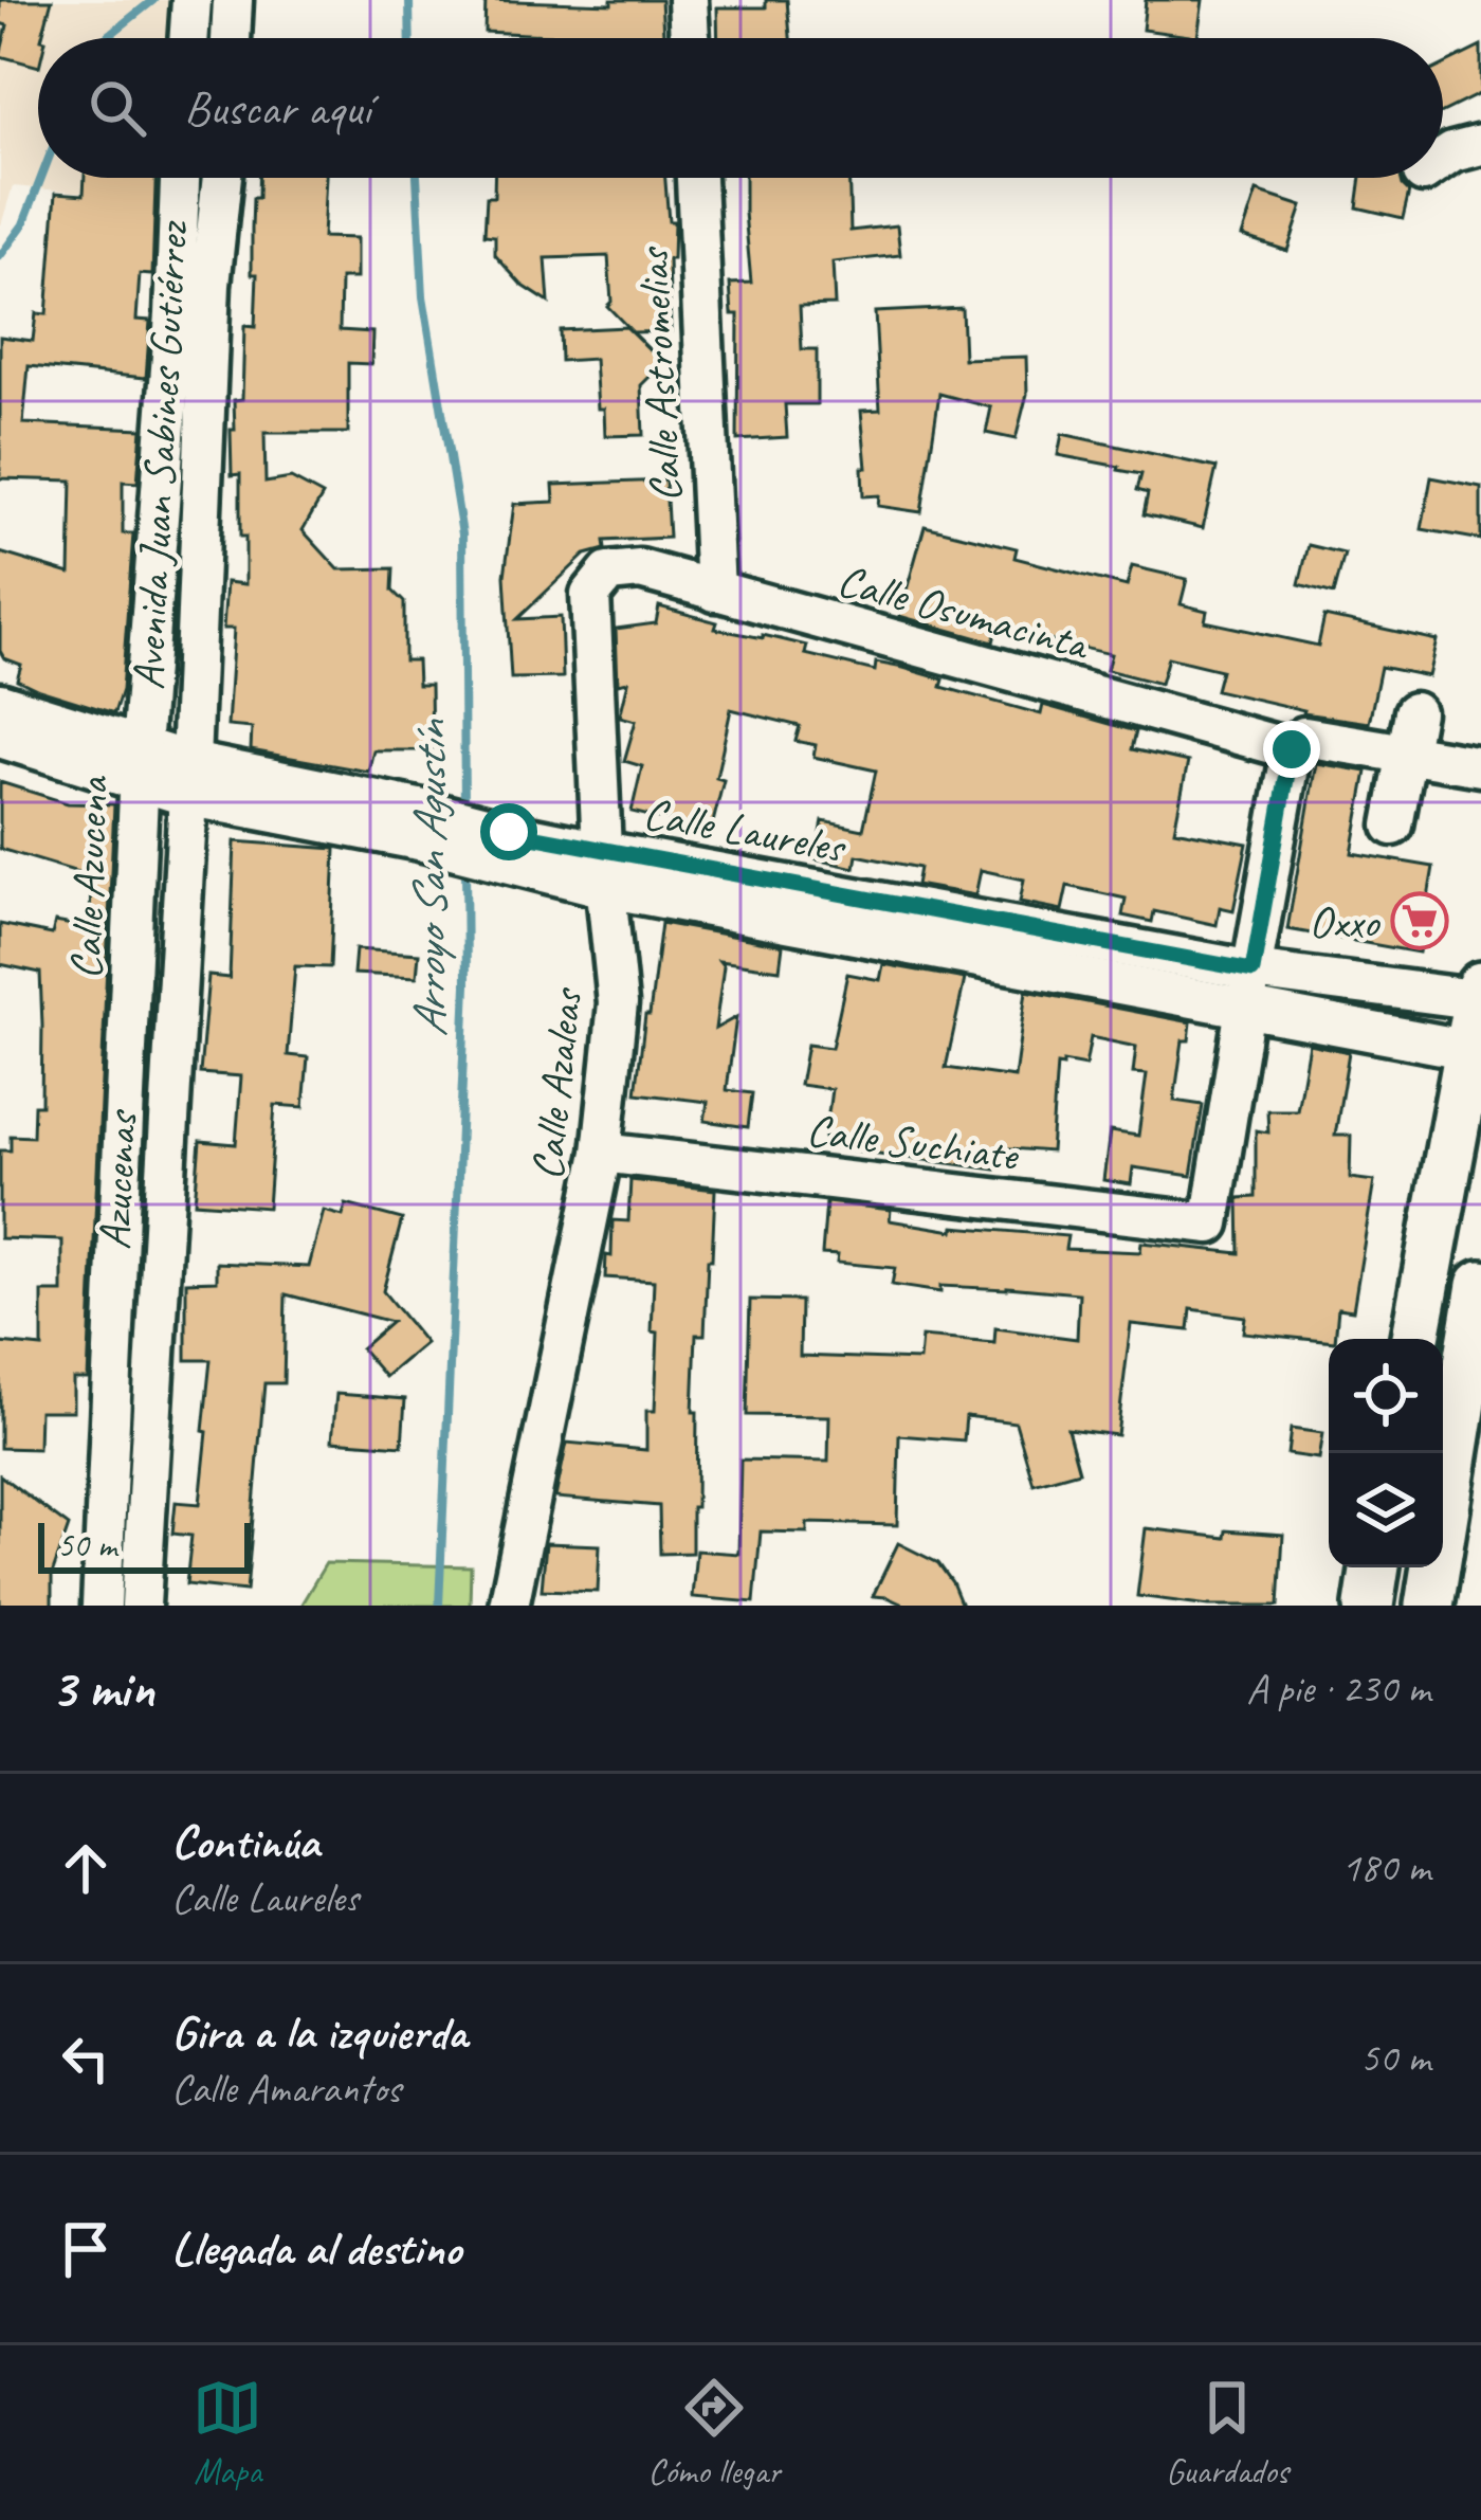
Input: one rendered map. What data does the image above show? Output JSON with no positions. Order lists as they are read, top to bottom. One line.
{"streets":{"street":["Calle Astromelias","Avenida Juan Sabines Gutiérrez","Calle Osumacinta","Calle Laureles","Calle Azucena","Calle Azaleas","Calle Suchiate","Azucenas"]},"crossings":[["Calle Astromelias","Calle Osumacinta"],["Avenida Juan Sabines Gutiérrez","Calle Laureles"],["Avenida Juan Sabines Gutiérrez","Azucenas"],["Calle Osumacinta","Calle Azaleas"],["Calle Laureles","Calle Azucena"],["Calle Laureles","Calle Azaleas"],["Calle Laureles","Calle Suchiate"],["Calle Laureles","Azucenas"],["Calle Azaleas","Calle Suchiate"]],"water":["Arroyo San Agustín"],"places":{"supermarket":["Oxxo"]},"scale_bar":"50 m","page":{"search":"Buscar aquí","scale":"50 m","heading":["3 min","A pie · 230 m"],"list":[["Continúa","Calle Laureles","180 m"],["Gira a la izquierda","Calle Amarantos","50 m"],"Llegada al destino"],"nav":["Mapa","Cómo llegar","Guardados"]}}
